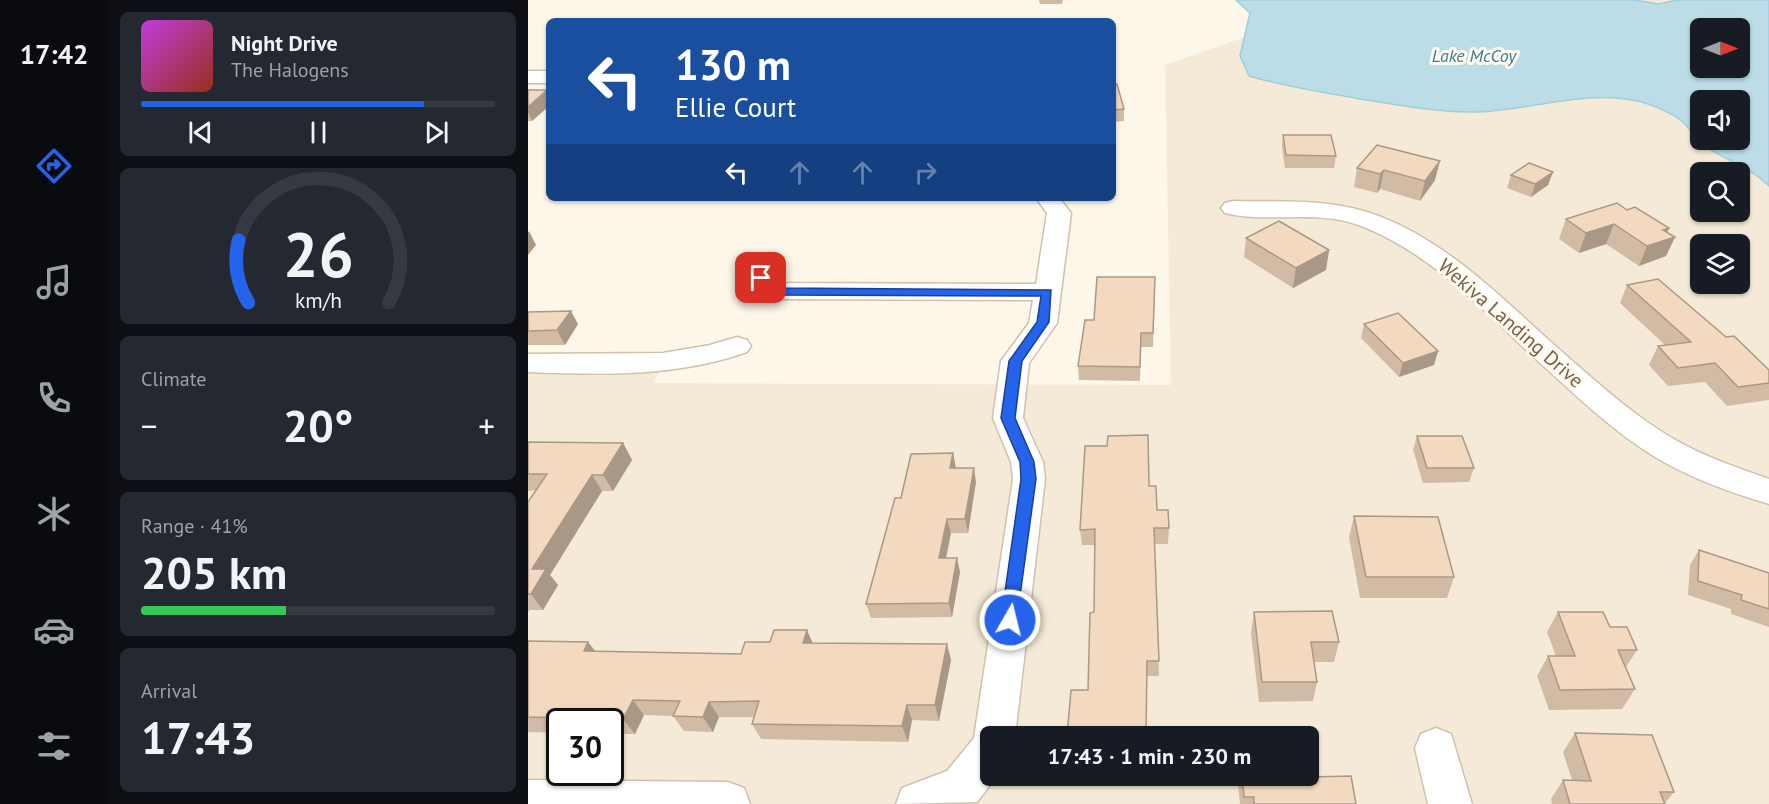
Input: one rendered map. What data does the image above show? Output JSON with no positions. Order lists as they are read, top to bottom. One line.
{"streets":{"street":["Wekiva Landing Drive"]},"water":["Lake McCoy"],"north":"right","page":{"tabs":"17:42","turn":["130 m","Ellie Court"],"song":["Night Drive","The Halogens"],"tile":["Climate",["Range · 41%","205 km"],["Arrival","17:43"]],"heat":["−","20°","+"],"limit":"30","trip":"17:43 · 1 min · 230 m","gauge":["26","km/h"]}}
